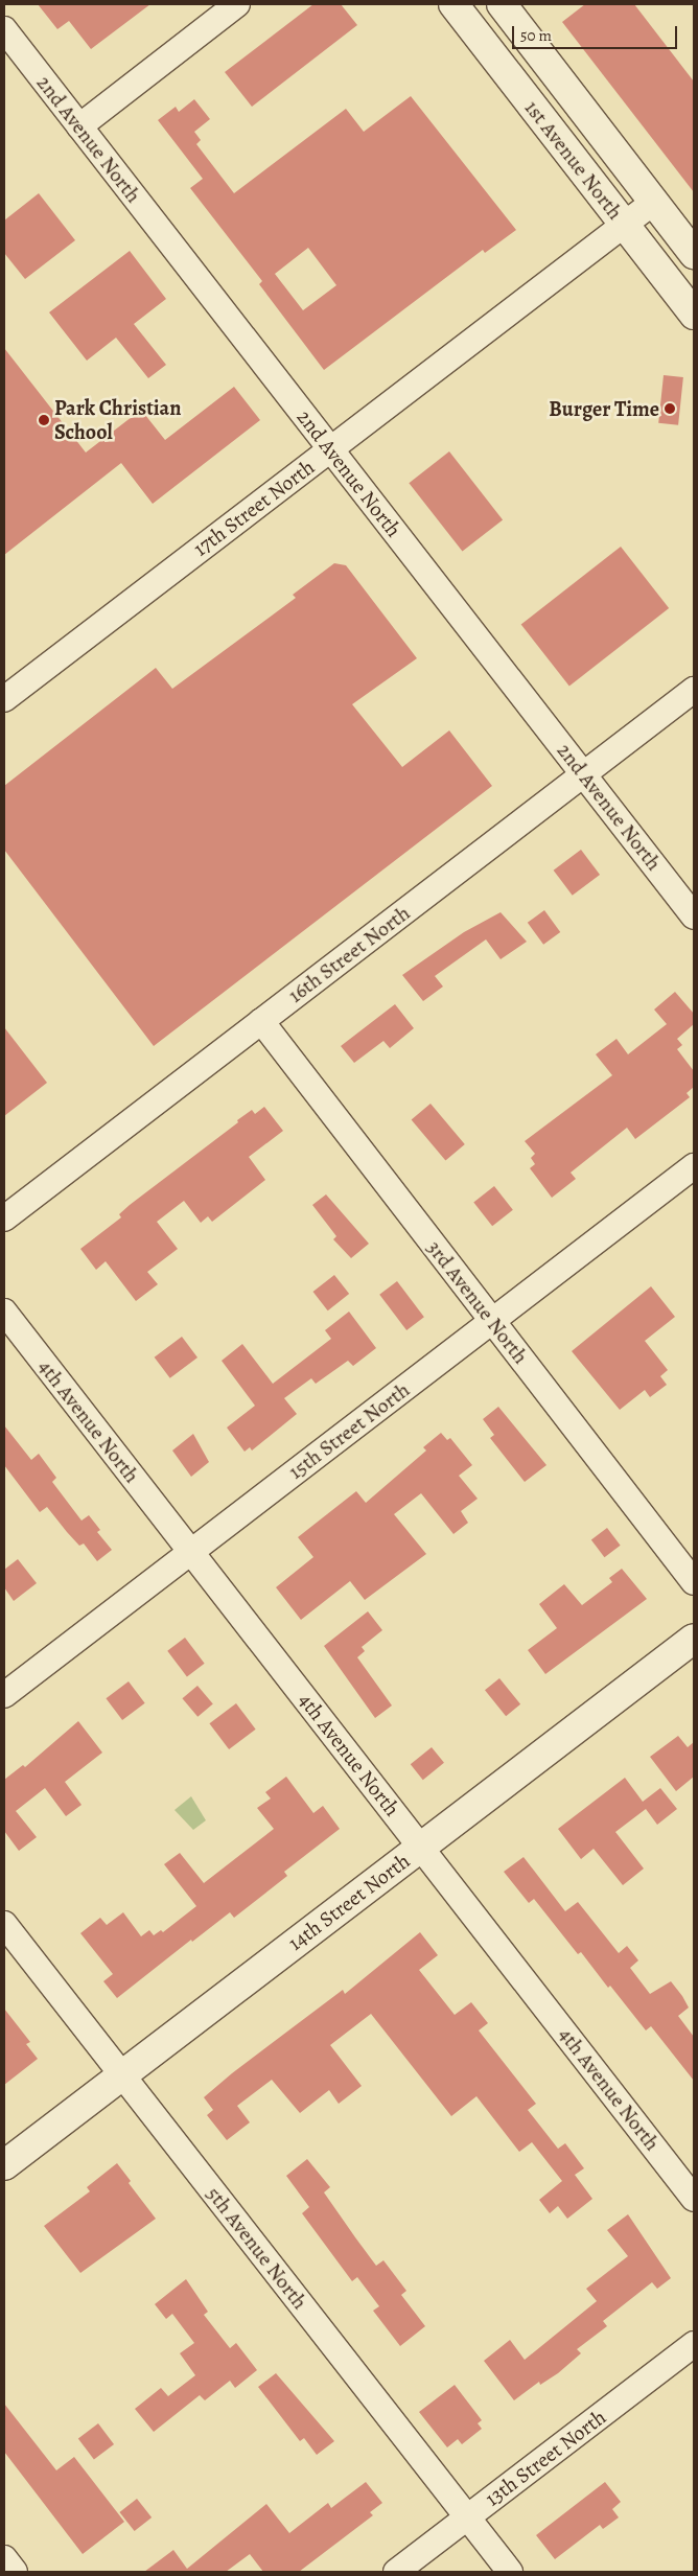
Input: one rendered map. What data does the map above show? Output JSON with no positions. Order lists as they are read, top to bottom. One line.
{"streets":{"street":["2nd Avenue North","1st Avenue North","17th Street North","16th Street North","3rd Avenue North","4th Avenue North","15th Street North","14th Street North","5th Avenue North","13th Street North"]},"crossings":[["2nd Avenue North","17th Street North"],["2nd Avenue North","16th Street North"],["1st Avenue North","17th Street North"],["16th Street North","3rd Avenue North"],["3rd Avenue North","15th Street North"],["4th Avenue North","15th Street North"],["4th Avenue North","14th Street North"],["14th Street North","5th Avenue North"],["5th Avenue North","13th Street North"]],"places":["Burger Time","Park Christian School"],"scale_bar":"50 m"}
